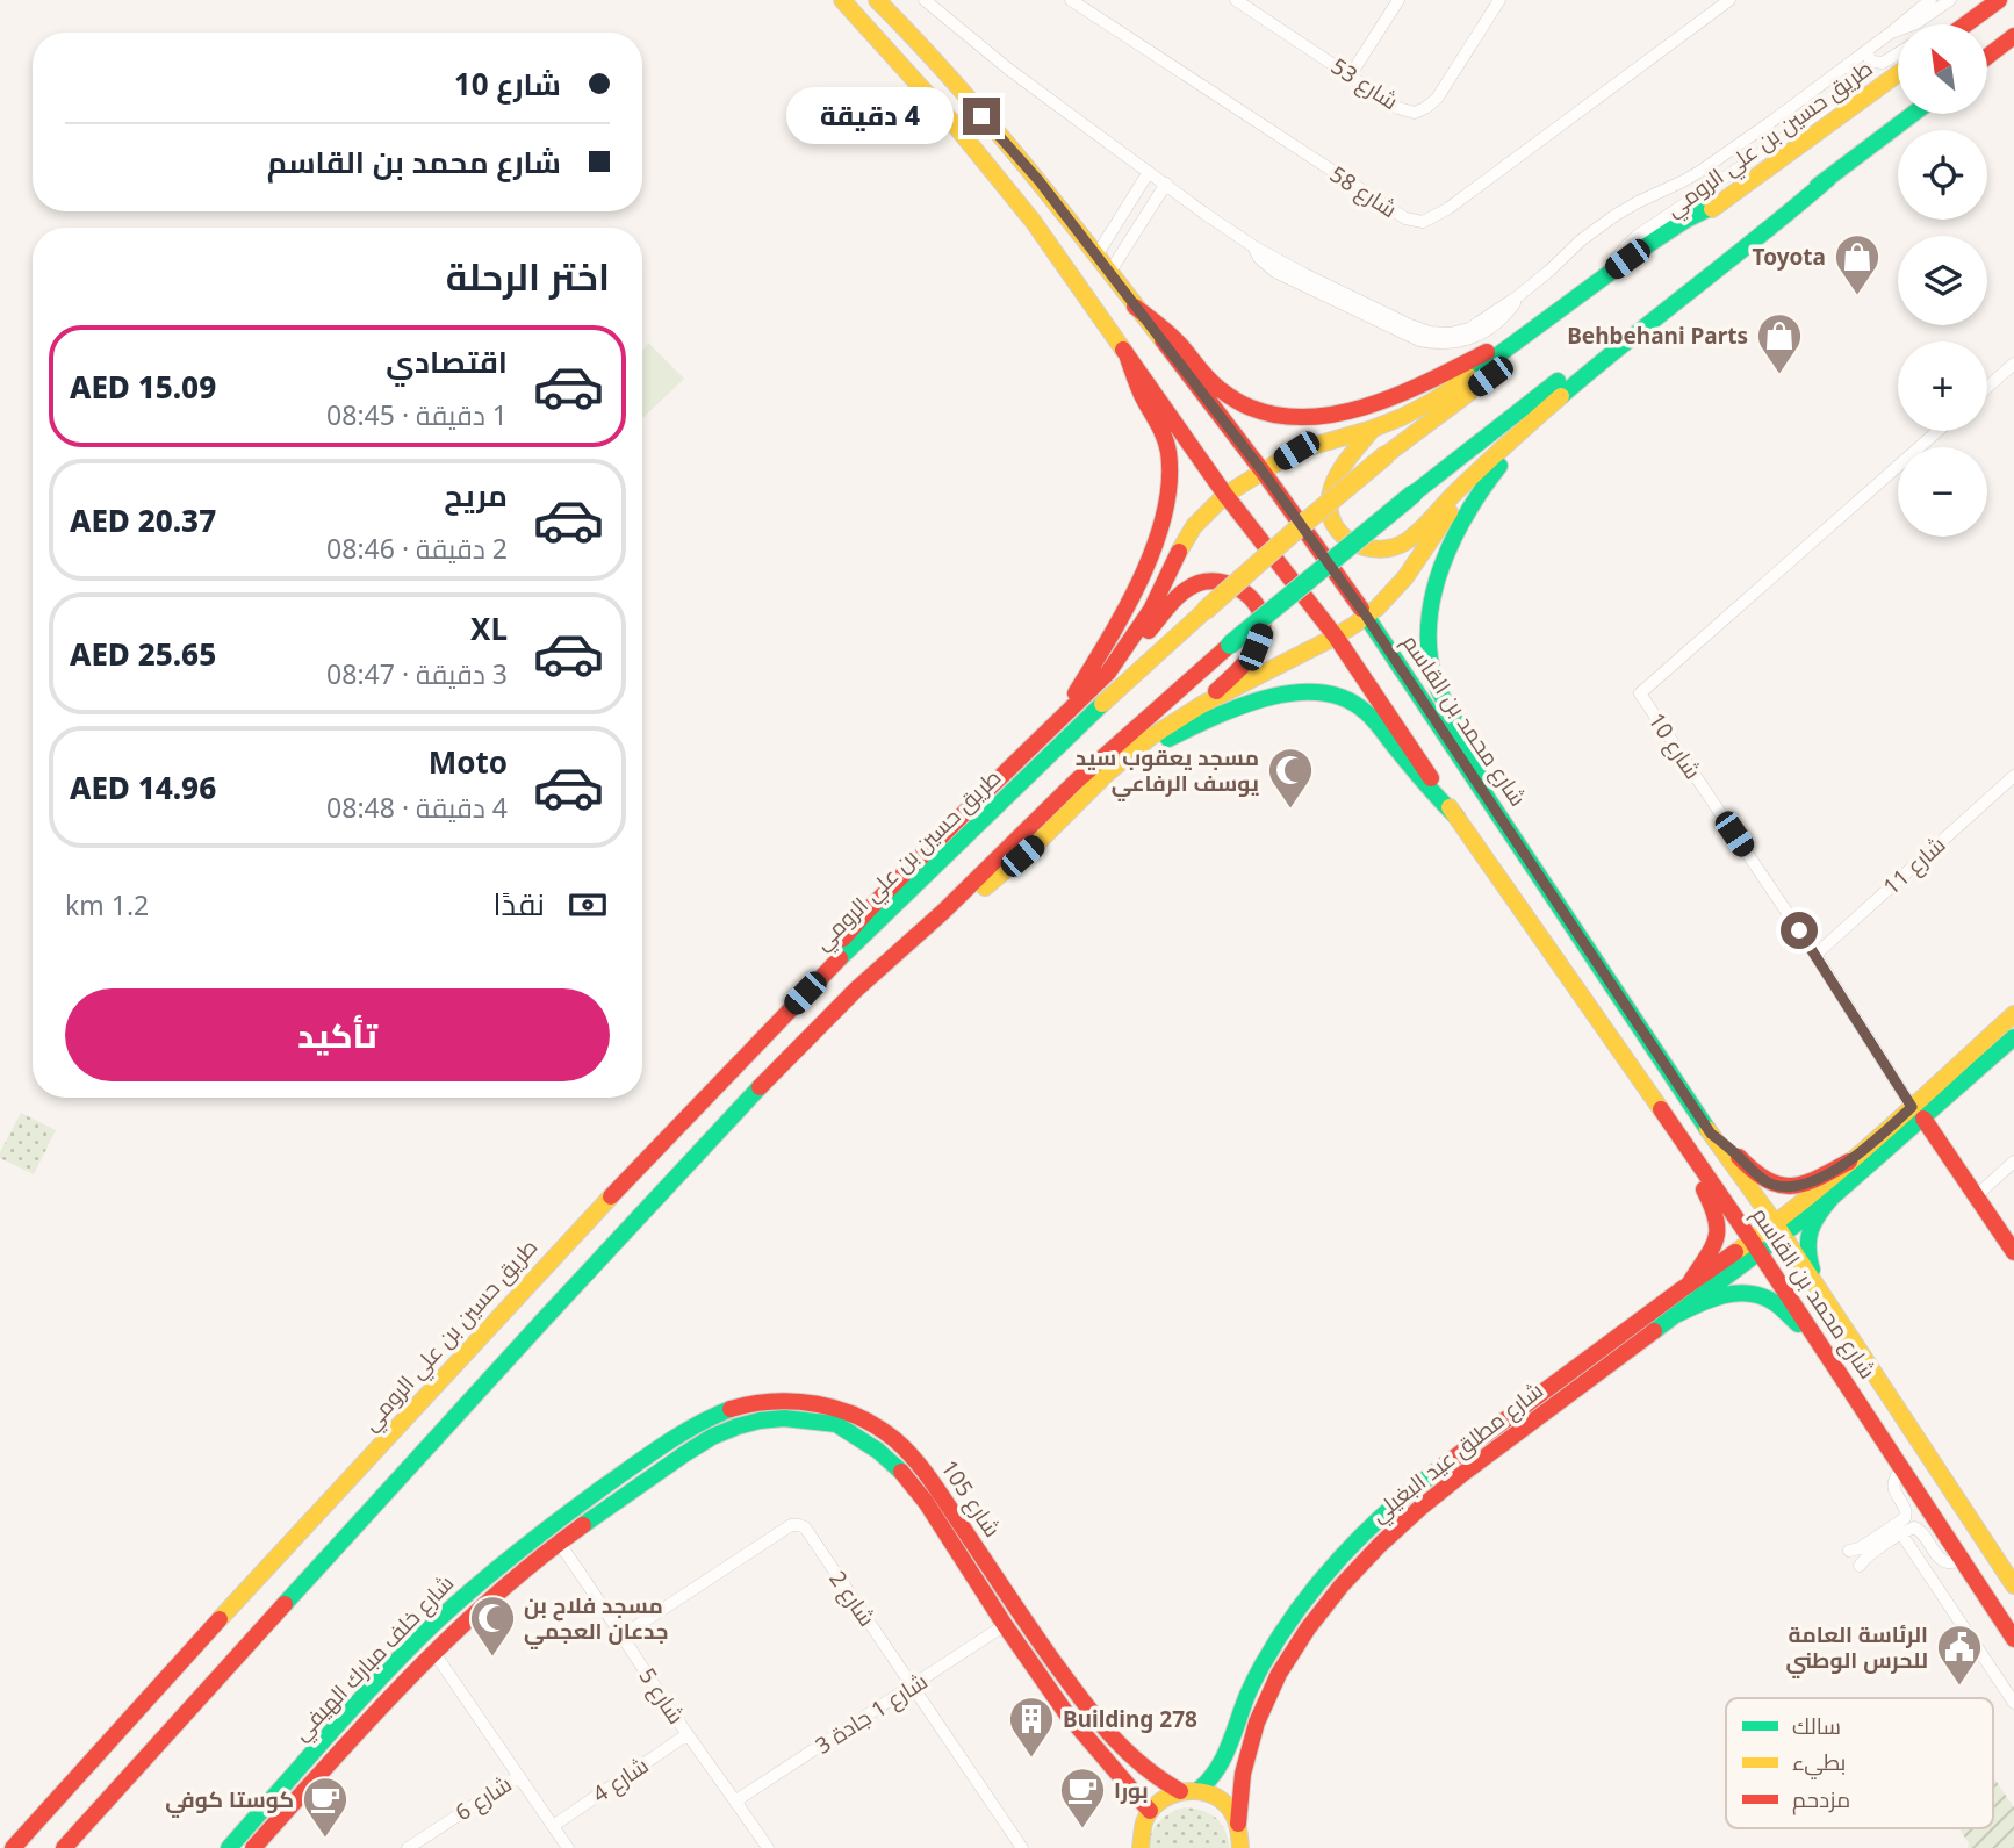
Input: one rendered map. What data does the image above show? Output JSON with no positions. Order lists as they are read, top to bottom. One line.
{"streets":{"main road":["طريق حسين بن علي الرومي","شارع محمد بن القاسم","شارع مطلق عيد البغيلي","شارع 105","شارع خلف مبارك الهيفي"],"street":["شارع 53","شارع 58","شارع 10","شارع 11","شارع 2","شارع 5","شارع 1 جادة 3","شارع 4","شارع 6"]},"crossings":[["شارع محمد بن القاسم","شارع مطلق عيد البغيلي"],["شارع 10","شارع 11"],["شارع مطلق عيد البغيلي","شارع 105"],["شارع 105","شارع خلف مبارك الهيفي"],["شارع 105","شارع 1 جادة 3"],["شارع 2","شارع 5"],["شارع 2","شارع 1 جادة 3"],["شارع خلف مبارك الهيفي","شارع 5"],["شارع 5","شارع 1 جادة 3"],["شارع 5","شارع 4"]],"places":{"shop":["Toyota","Behbehani Parts"],"mosque":["مسجد يعقوب سيد يوسف الرفاعي","مسجد فلاح بن جدعان العجمي"],"public building":["الرئاسة العامة للحرس الوطني"],"building":["Building 278"],"cafe":["بورا","كوستا كوفي"]},"legend":["سالك","بطيء","مزدحم"],"north":"top left","page":{"map_buttons":["+","−"],"banner":["شارع 10","شارع محمد بن القاسم"],"bubble":"4 دقيقة","heading":"اختر الرحلة","list":[{"name":"اقتصادي","note":"1 دقيقة · 08:45","value":"AED 15.09"},{"name":"مريح","note":"2 دقيقة · 08:46","value":"AED 20.37"},{"name":"XL","note":"3 دقيقة · 08:47","value":"AED 25.65"},{"name":"Moto","note":"4 دقيقة · 08:48","value":"AED 14.96"}],"pay":["نقدًا","1.2 km"],"buttons":"تأكيد"}}
